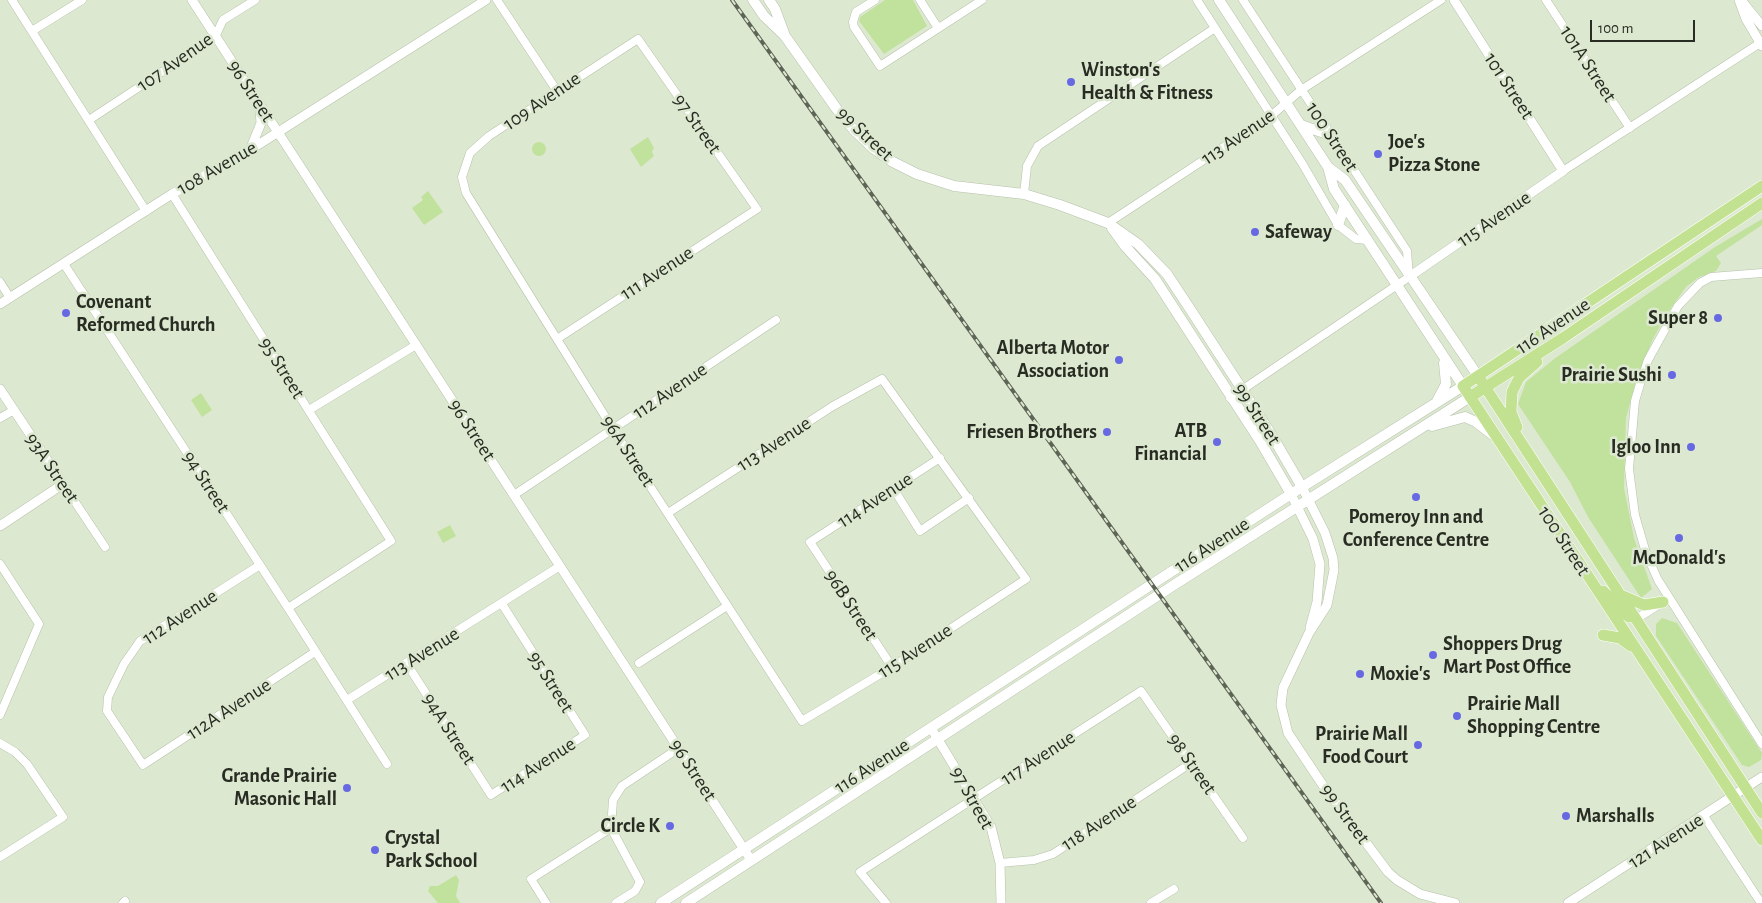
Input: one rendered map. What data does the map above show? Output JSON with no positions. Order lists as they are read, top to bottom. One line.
{"streets":{"main road":["99 Street","100 Street","116 Avenue"],"street":["107 Avenue","101A Street","101 Street","96 Street","109 Avenue","97 Street","113 Avenue","108 Avenue","115 Avenue","111 Avenue","95 Street","112 Avenue","96A Street","93A Street","94 Street","114 Avenue","96B Street","112A Avenue","94A Street","117 Avenue","98 Street","118 Avenue","121 Avenue"]},"crossings":[["107 Avenue","96 Street"],["101A Street","115 Avenue"],["101 Street","115 Avenue"],["96 Street","113 Avenue"],["96 Street","108 Avenue"],["96 Street","116 Avenue"],["96 Street","112 Avenue"],["109 Avenue","97 Street"],["109 Avenue","96A Street"],["97 Street","111 Avenue"],["97 Street","116 Avenue"],["97 Street","117 Avenue"],["97 Street","118 Avenue"],["99 Street","113 Avenue"],["99 Street","115 Avenue"],["99 Street","116 Avenue"],["113 Avenue","100 Street"],["113 Avenue","95 Street"],["113 Avenue","96A Street"],["113 Avenue","94 Street"],["113 Avenue","114 Avenue"],["113 Avenue","94A Street"],["100 Street","115 Avenue"],["100 Street","116 Avenue"],["100 Street","121 Avenue"],["108 Avenue","95 Street"],["108 Avenue","94 Street"],["115 Avenue","96A Street"],["115 Avenue","96B Street"],["111 Avenue","96A Street"],["95 Street","94 Street"],["95 Street","114 Avenue"],["112 Avenue","96A Street"],["112 Avenue","94 Street"],["112 Avenue","112A Avenue"],["94 Street","112A Avenue"],["114 Avenue","96B Street"],["114 Avenue","94A Street"],["117 Avenue","98 Street"],["98 Street","118 Avenue"]],"places":["Winston's Health & Fitness","Joe's Pizza Stone","Safeway","Covenant Reformed Church","Super 8","Alberta Motor Association","Prairie Sushi","Friesen Brothers","ATB Financial","Igloo Inn","Pomeroy Inn and Conference Centre","McDonald's","Shoppers Drug Mart Post Office","Moxie's","Prairie Mall Shopping Centre","Prairie Mall Food Court","Grande Prairie Masonic Hall","Marshalls","Circle K","Crystal Park School"],"scale_bar":"100 m"}
